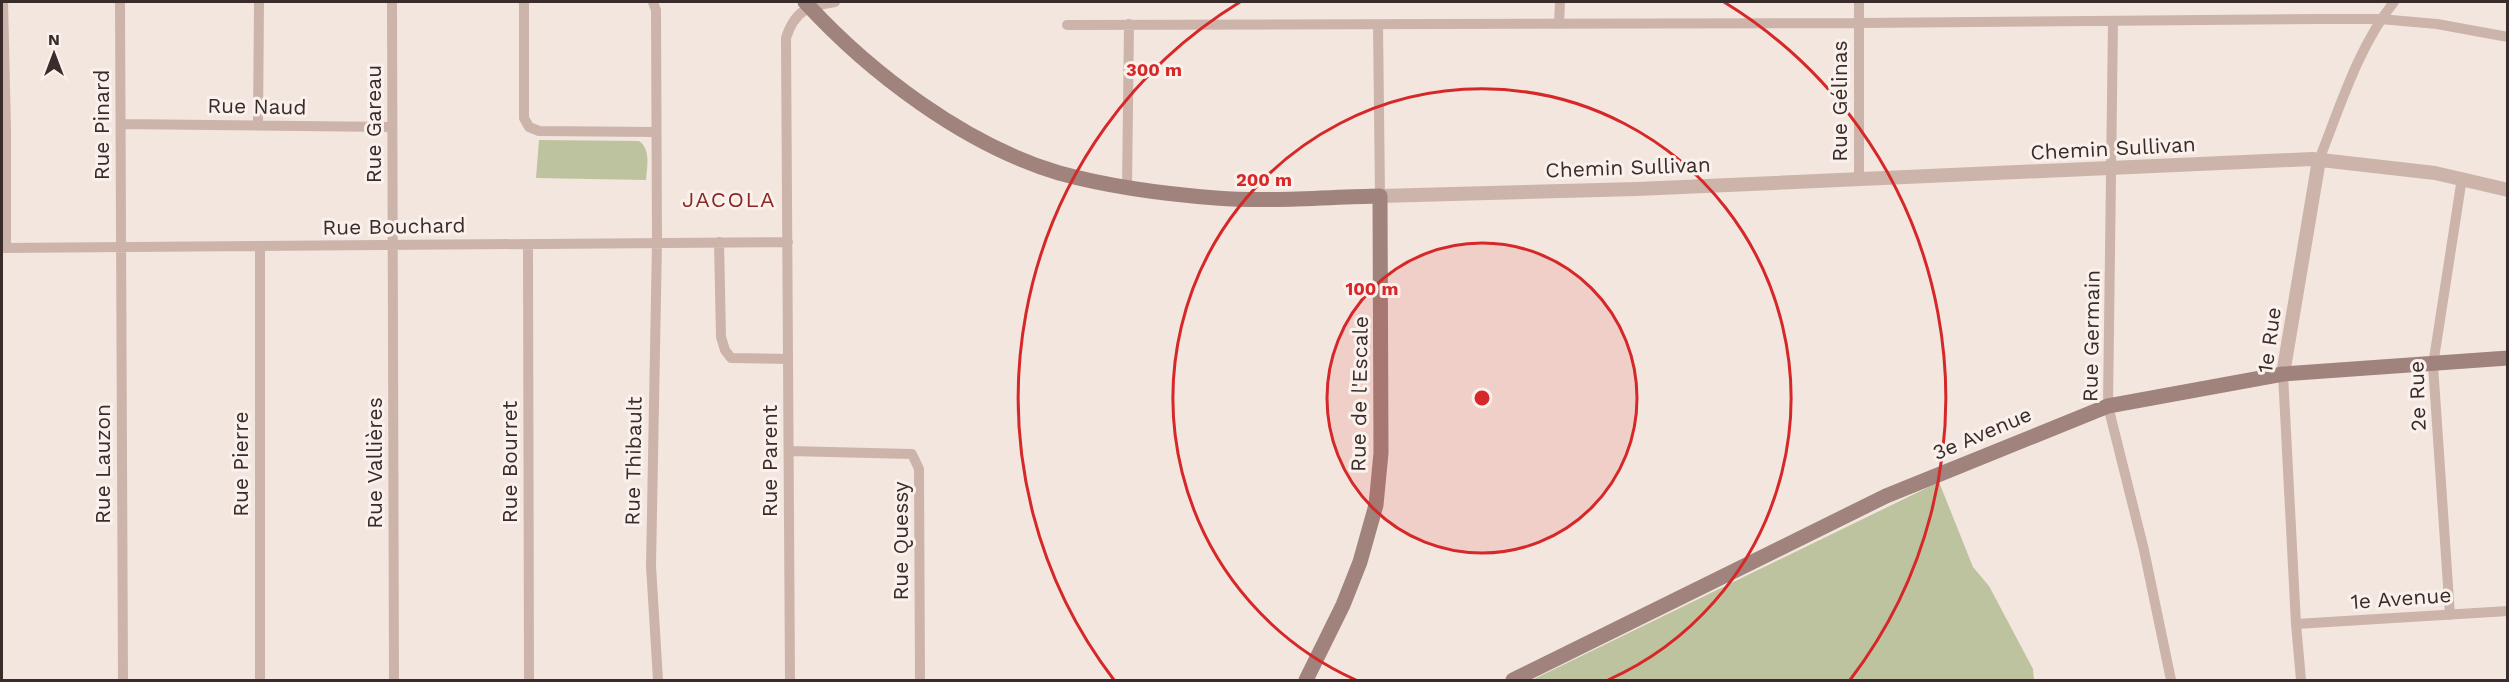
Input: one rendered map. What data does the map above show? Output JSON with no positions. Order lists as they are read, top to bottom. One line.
{"streets":{"main road":["Chemin Sullivan","Rue de l'Escale","3e Avenue"],"street":["Rue Gélinas","Rue Naud","Rue Gareau","Rue Pinard","Rue Bouchard","Rue Germain","1e Rue","2e Rue","Rue Thibault","Rue Parent","Rue Bourret","Rue Vallières","Rue Lauzon","Rue Pierre","Rue Quessy","1e Avenue"]},"crossings":[["Rue Gélinas","Chemin Sullivan"],["Rue Naud","Rue Gareau"],["Rue Naud","Rue Pinard"],["Rue Gareau","Rue Bouchard"],["Rue Gareau","Rue Vallières"],["Rue Pinard","Rue Bouchard"],["Rue Pinard","Rue Lauzon"],["Chemin Sullivan","Rue Germain"],["Chemin Sullivan","1e Rue"],["Chemin Sullivan","Rue de l'Escale"],["Chemin Sullivan","2e Rue"],["Chemin Sullivan","Rue Parent"],["Rue Bouchard","Rue Thibault"],["Rue Bouchard","Rue Parent"],["Rue Bouchard","Rue Bourret"],["Rue Bouchard","Rue Vallières"],["Rue Bouchard","Rue Lauzon"],["Rue Bouchard","Rue Pierre"],["Rue Germain","3e Avenue"],["1e Rue","3e Avenue"],["1e Rue","1e Avenue"],["2e Rue","3e Avenue"],["2e Rue","1e Avenue"],["Rue Parent","Rue Quessy"]],"districts":["JACOLA"],"north":"top","rings":["300 m","200 m","100 m"]}
